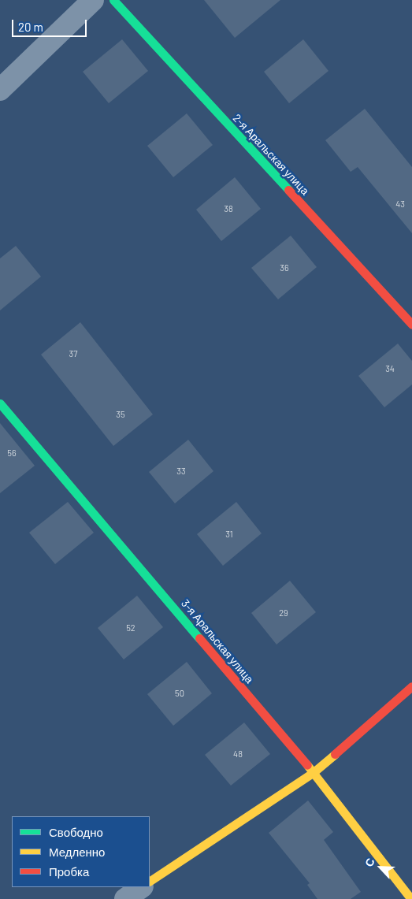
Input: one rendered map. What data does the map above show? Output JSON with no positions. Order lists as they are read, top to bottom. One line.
{"streets":{"street":["2-я Аральская улица","3-я Аральская улица"]},"house_numbers":["43","38","36","37","34","35","56","33","31","29","52","50","48"],"legend":["Свободно","Медленно","Пробка"],"scale_bar":"20 m","north":"top left"}
